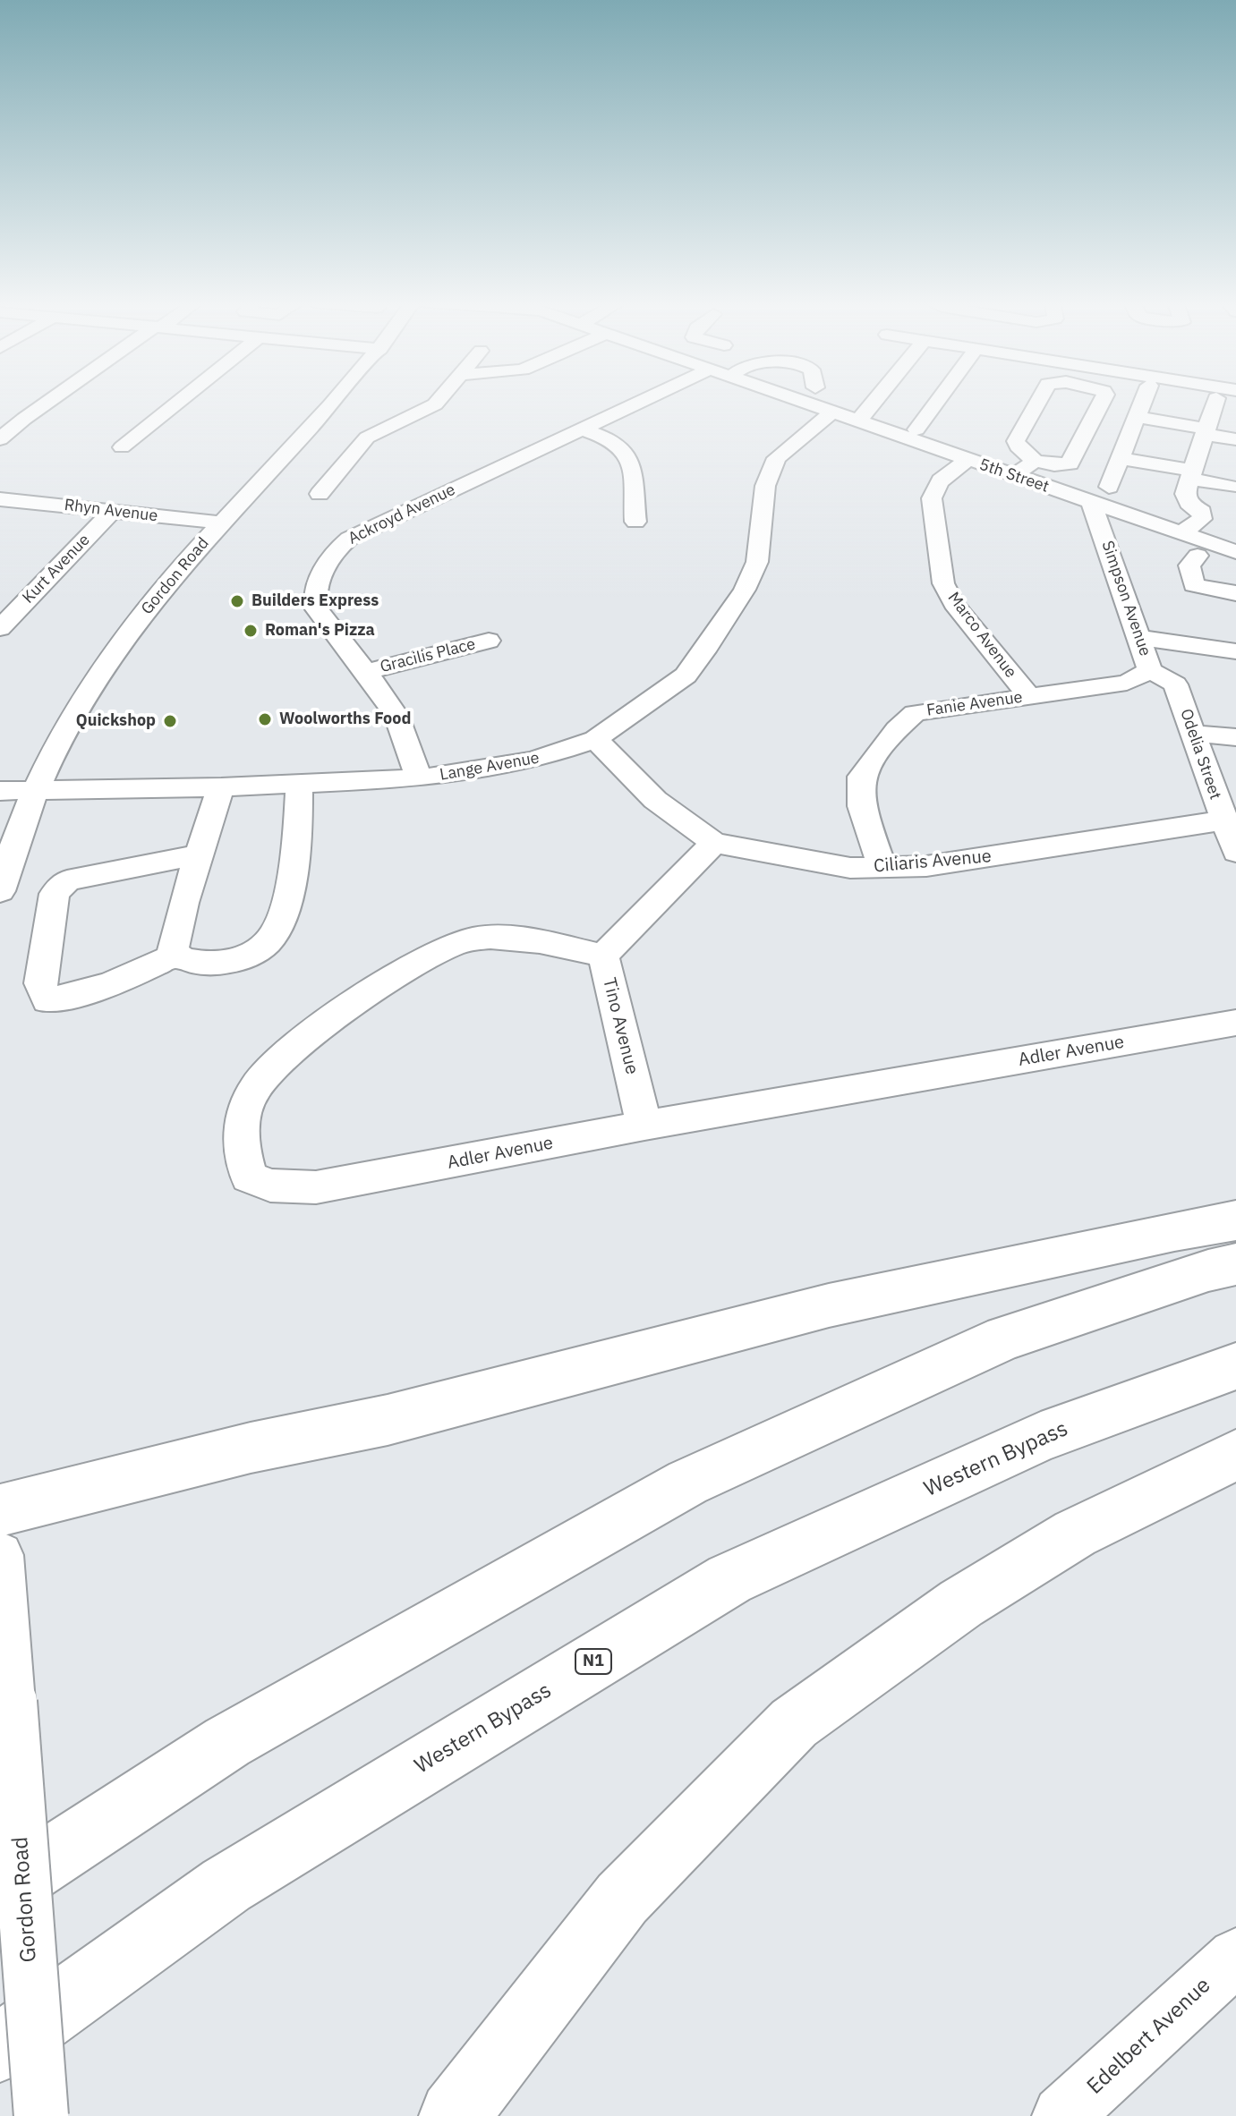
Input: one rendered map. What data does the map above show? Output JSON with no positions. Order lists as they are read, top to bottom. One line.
{"streets":{"highway":["Western Bypass","N1"],"street":["5th Street","Rhyn Avenue","Ackroyd Avenue","Kurt Avenue","Gordon Road","Simpson Avenue","Marco Avenue","Gracilis Place","Fanie Avenue","Odelia Street","Lange Avenue","Ciliaris Avenue","Tino Avenue","Adler Avenue","Edelbert Avenue"]},"crossings":[["5th Street","Simpson Avenue"],["5th Street","Marco Avenue"],["5th Street","Lange Avenue"],["Rhyn Avenue","Kurt Avenue"],["Rhyn Avenue","Gordon Road"],["Ackroyd Avenue","Gracilis Place"],["Ackroyd Avenue","Lange Avenue"],["Gordon Road","Lange Avenue"],["Simpson Avenue","Fanie Avenue"],["Simpson Avenue","Odelia Street"],["Marco Avenue","Fanie Avenue"],["Fanie Avenue","Odelia Street"],["Fanie Avenue","Ciliaris Avenue"],["Odelia Street","Ciliaris Avenue"],["Lange Avenue","Ciliaris Avenue"],["Ciliaris Avenue","Tino Avenue"],["Tino Avenue","Adler Avenue"]],"places":["Builders Express","Roman's Pizza","Woolworths Food","Quickshop"]}
